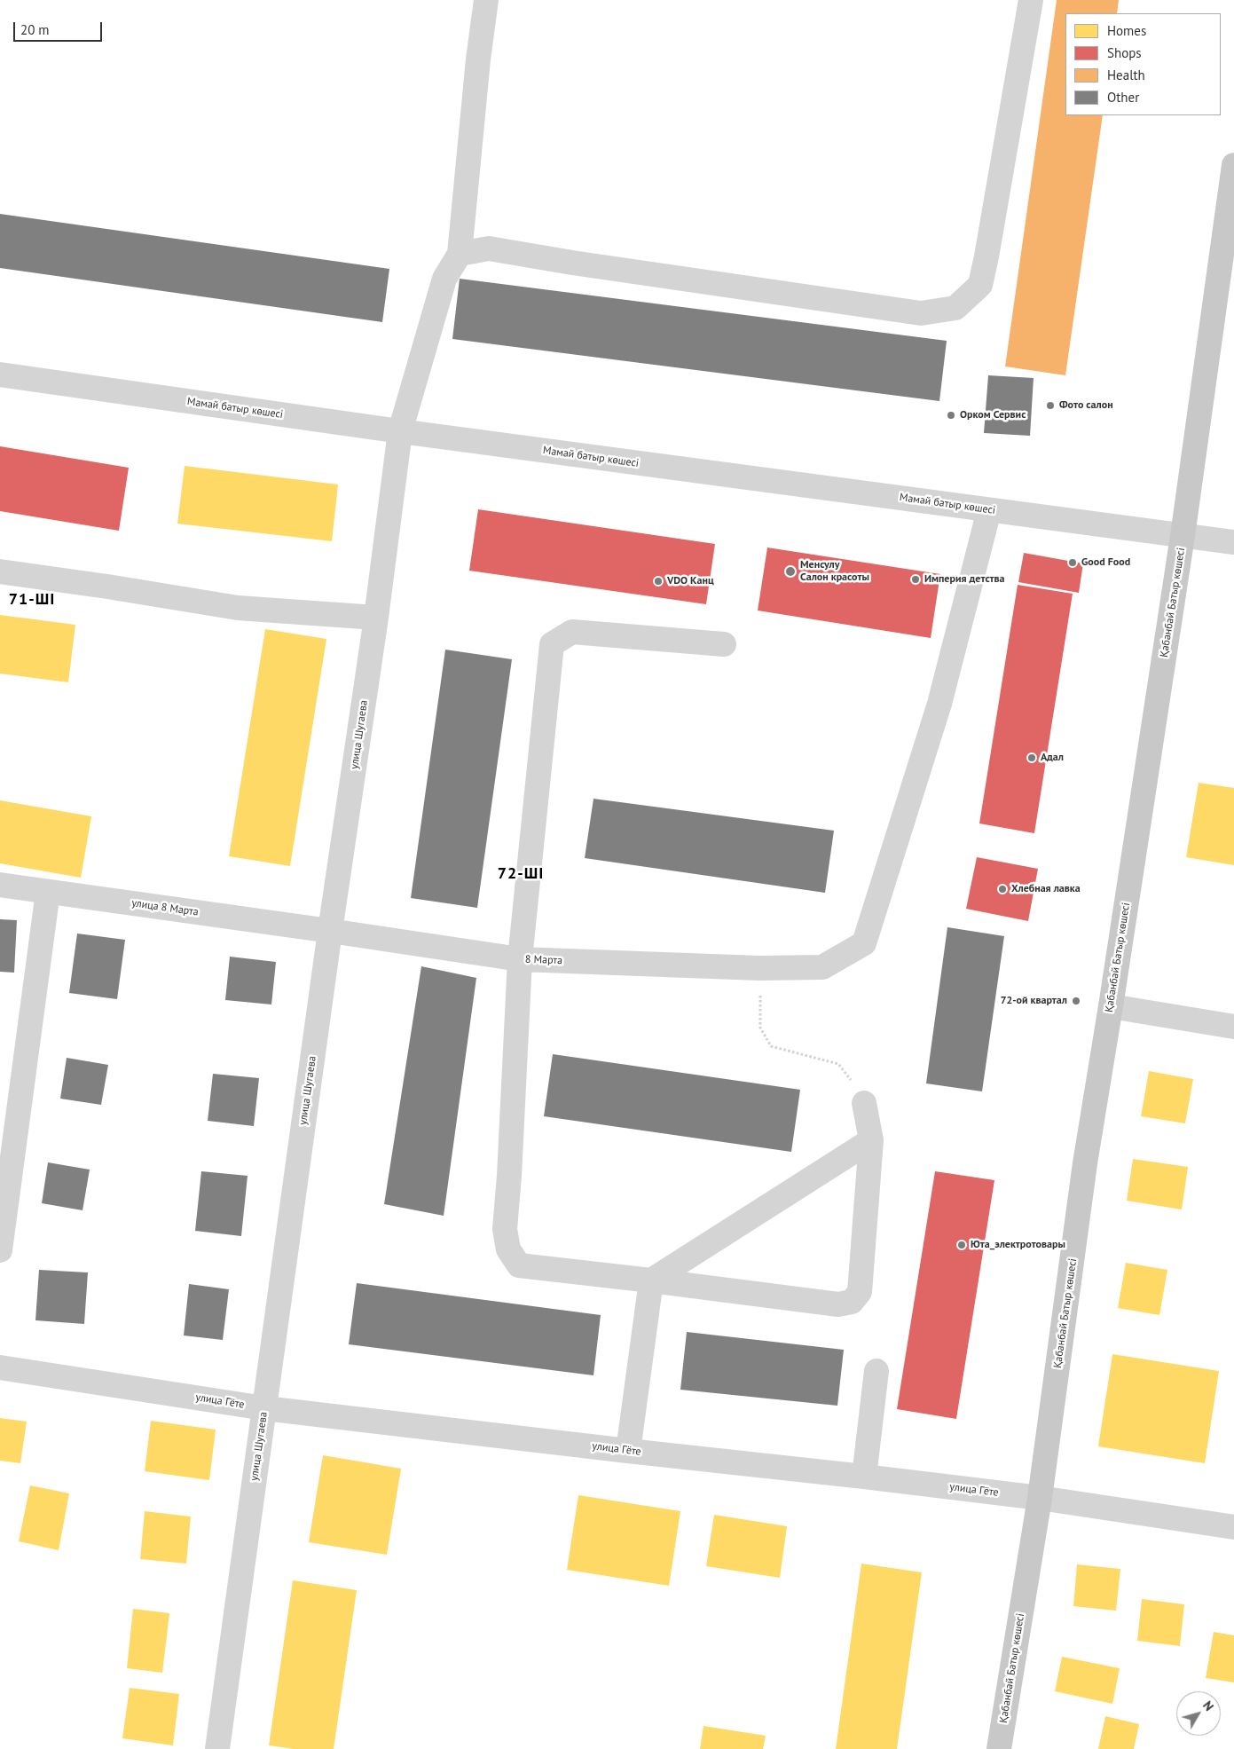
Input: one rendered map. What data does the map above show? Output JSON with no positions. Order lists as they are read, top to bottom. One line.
{"streets":{"main road":["Қабанбай Батыр көшесі"],"street":["Мамай батыр көшесі","улица Шугаева","улица 8 Марта","8 Марта","улица Гёте"]},"crossings":[["Мамай батыр көшесі","Қабанбай Батыр көшесі"],["Мамай батыр көшесі","улица Шугаева"],["Мамай батыр көшесі","8 Марта"],["Қабанбай Батыр көшесі","улица Гёте"],["улица Шугаева","улица 8 Марта"],["улица Шугаева","8 Марта"],["улица Шугаева","улица Гёте"],["улица 8 Марта","8 Марта"]],"districts":["71-ШІ","72-ШІ"],"places":["Фото салон","Орком Сервис","Good Food","Менсулу Салон красоты","Империя детства","VDO Канц","Адал","Хлебная лавка","72-ой квартал","Юта_электротовары"],"legend":["Homes","Shops","Health","Other"],"scale_bar":"20 m","north":"top right"}
